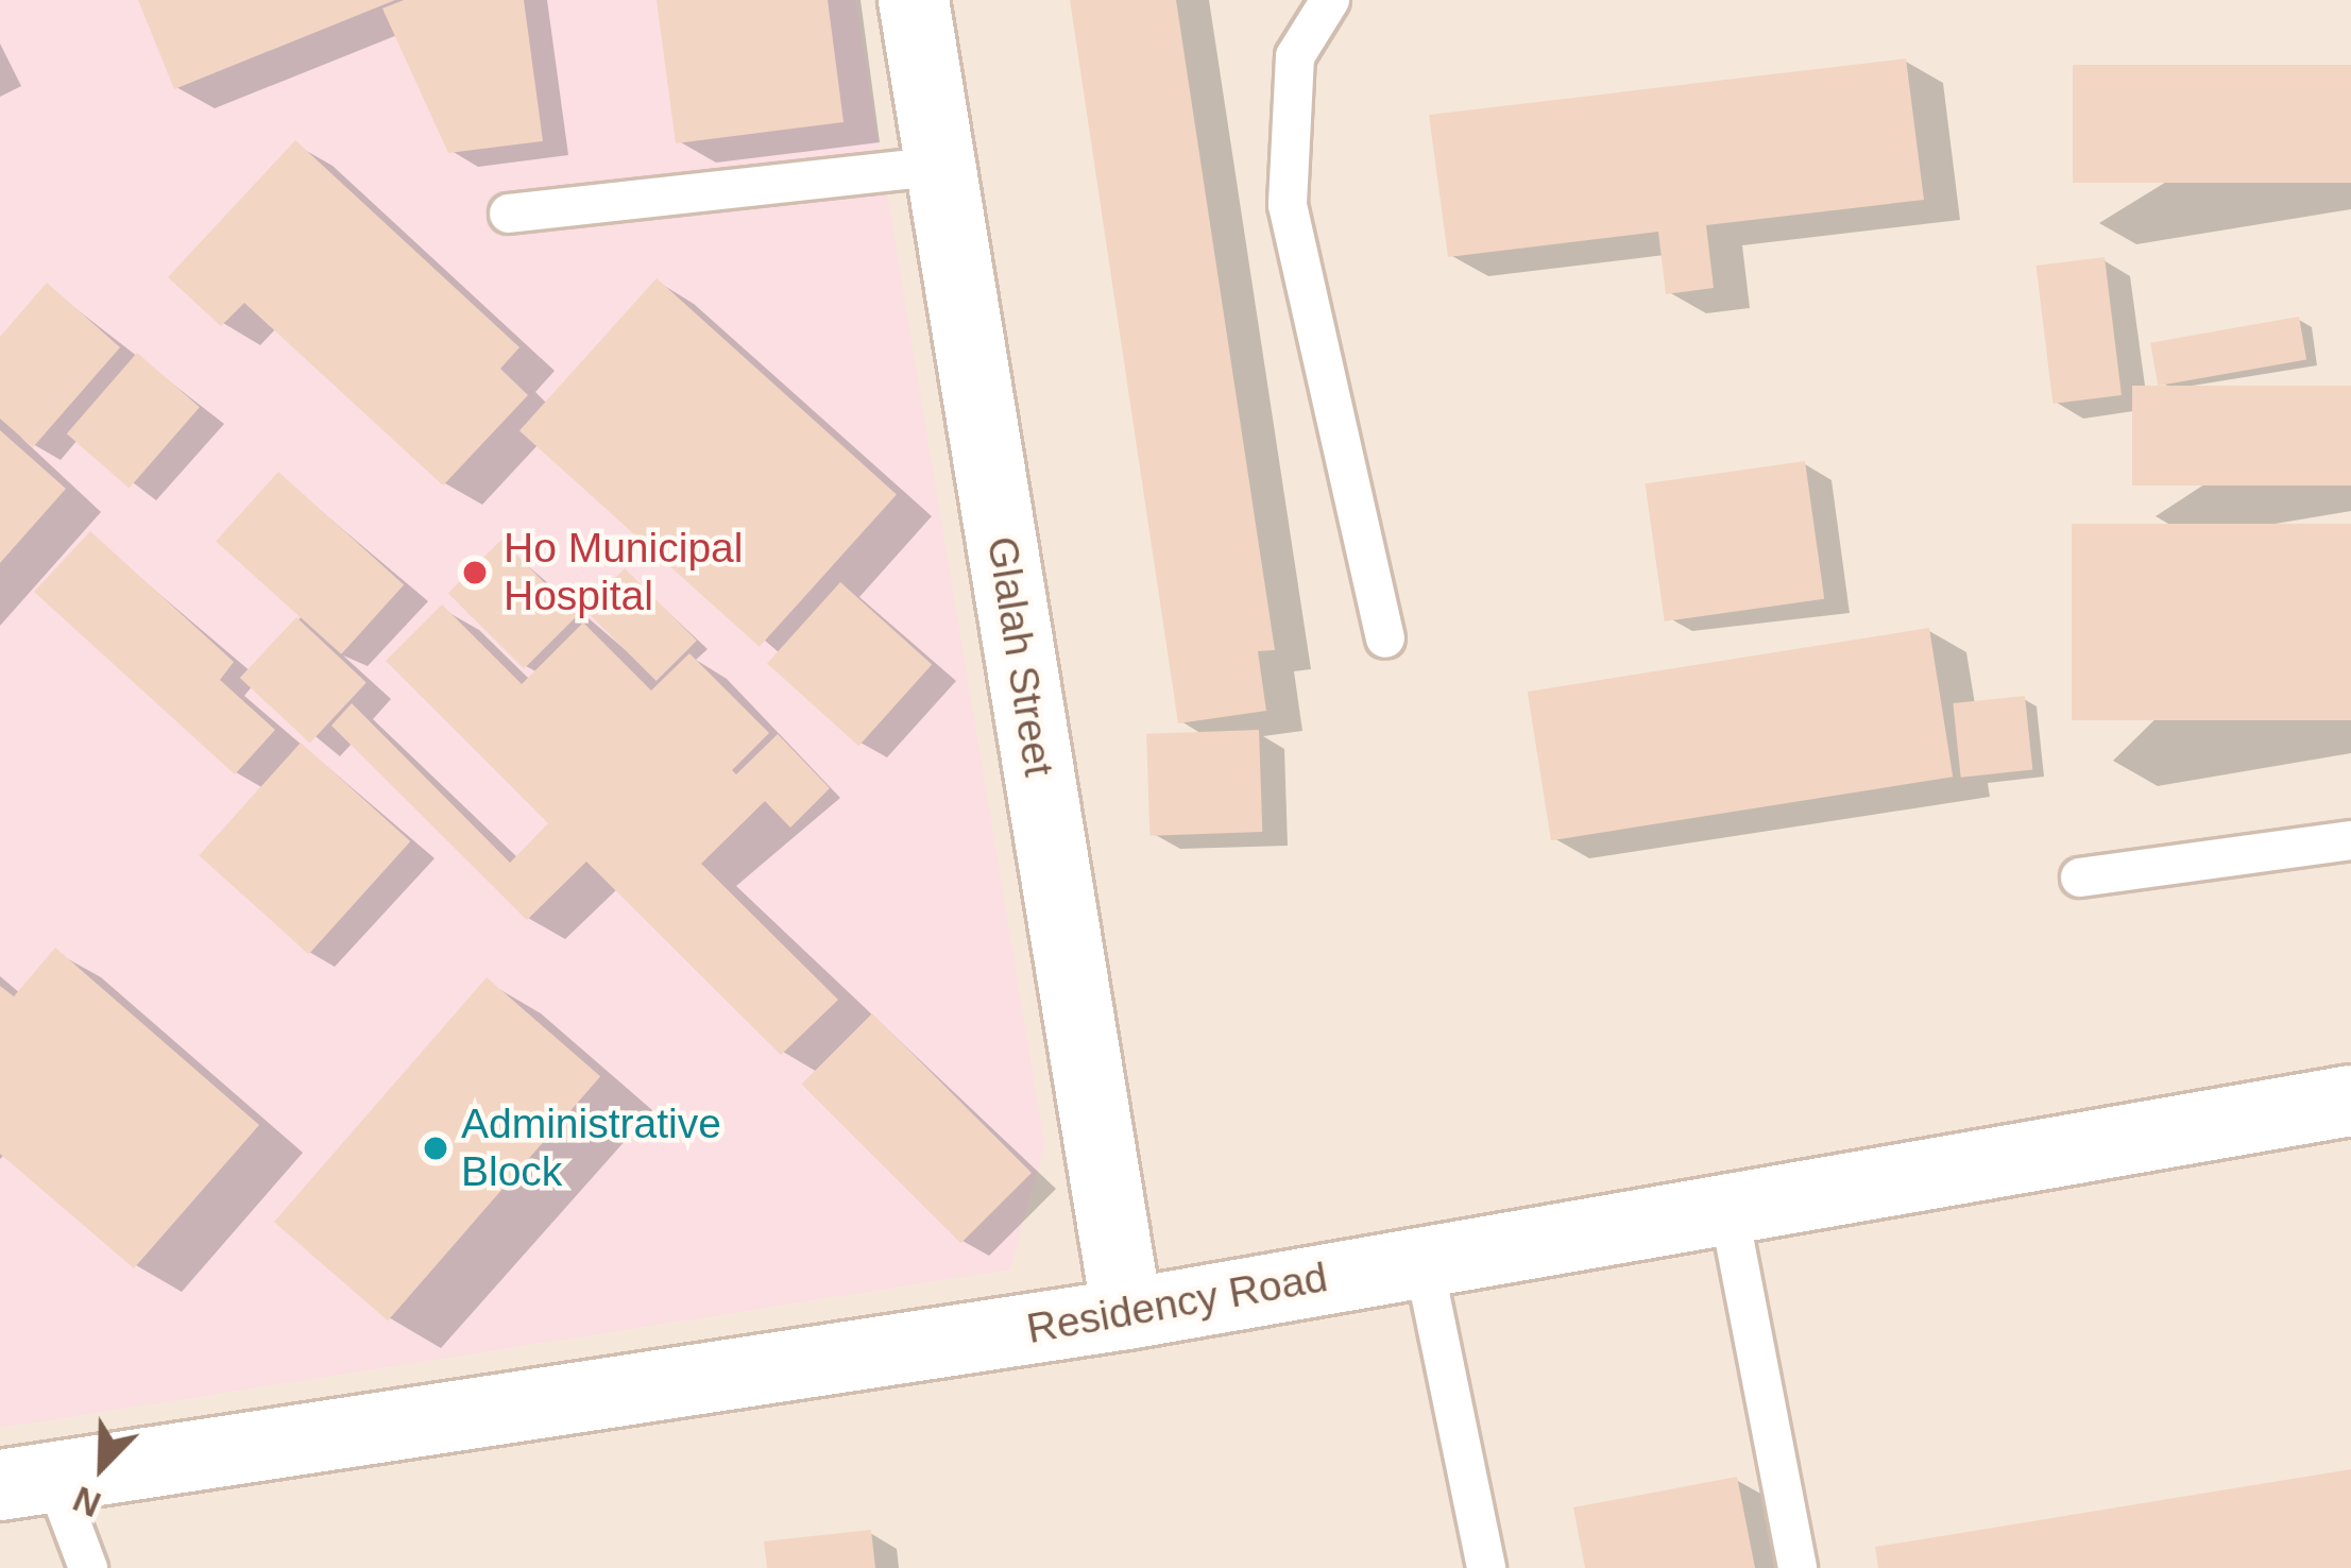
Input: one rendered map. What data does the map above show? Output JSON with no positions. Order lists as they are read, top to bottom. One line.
{"streets":{"street":["Glalah Street","Residency Road"]},"crossings":[["Glalah Street","Residency Road"]],"places":["Ho Municipal Hospital","Administrative Block"],"north":"bottom left"}
